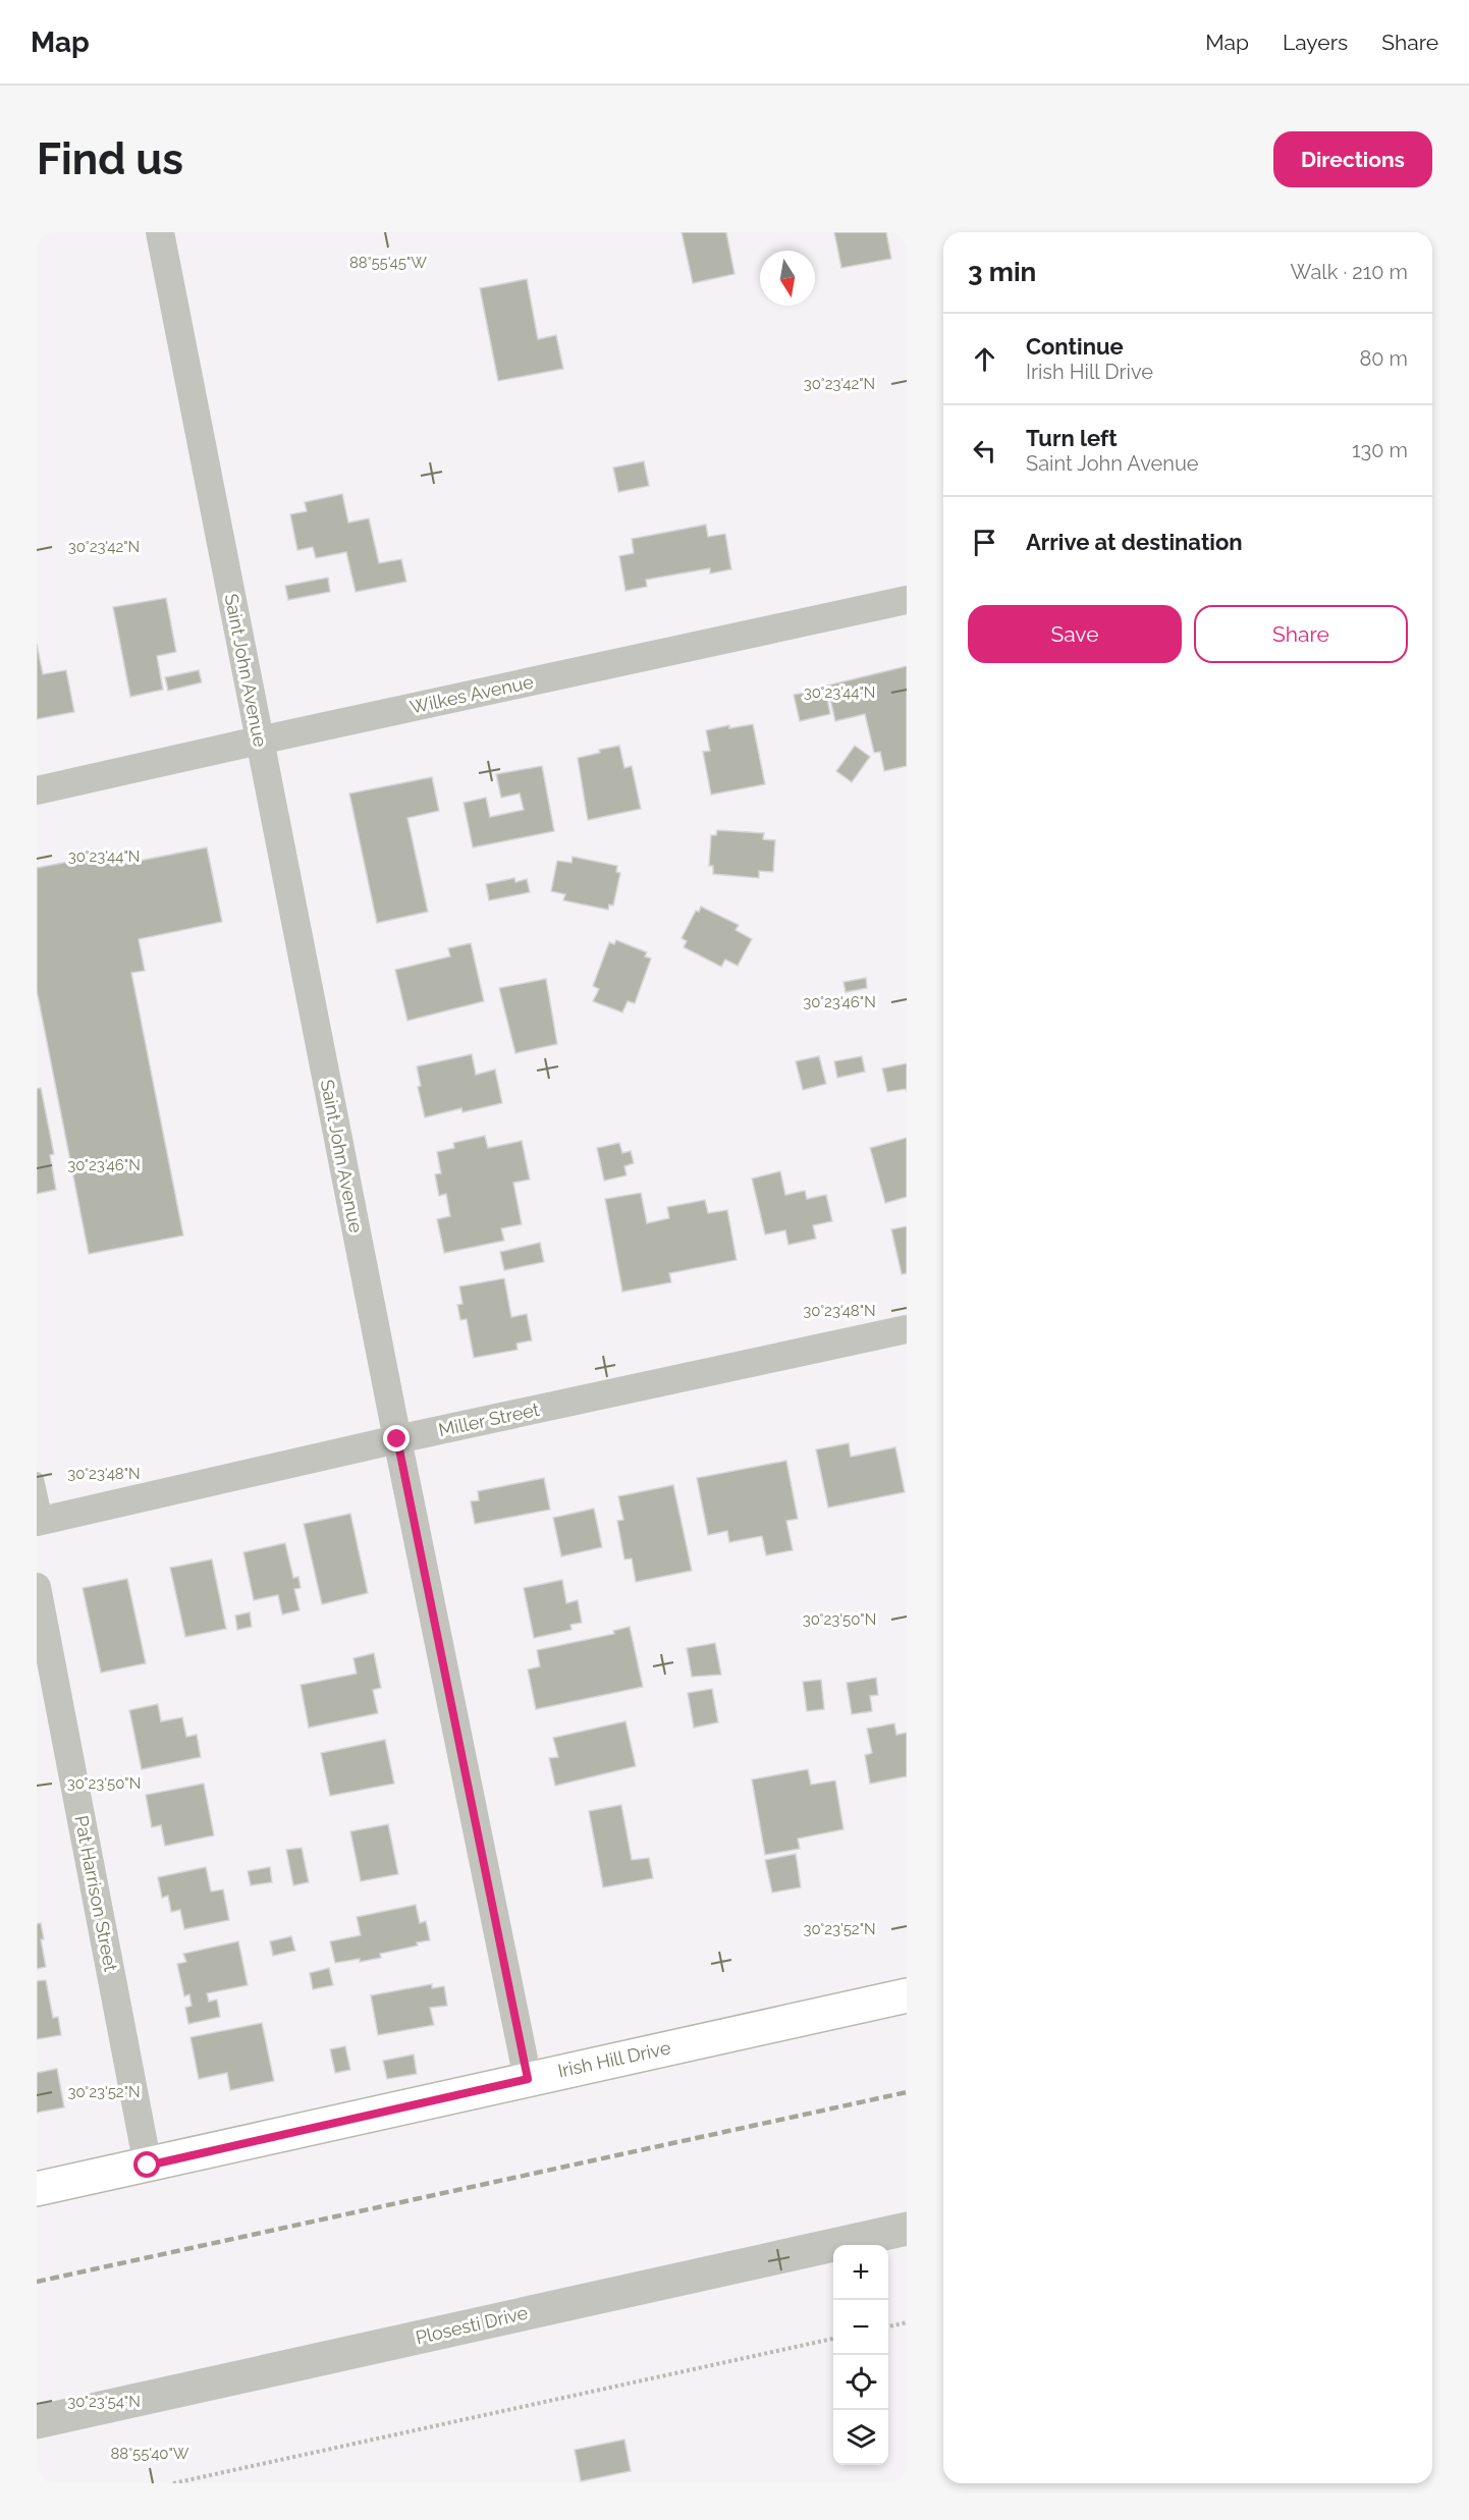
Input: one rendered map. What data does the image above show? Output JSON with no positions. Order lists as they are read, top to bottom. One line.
{"streets":{"main road":["Irish Hill Drive"],"street":["Saint John Avenue","Wilkes Avenue","Miller Street","Pat Harrison Street","Plosesti Drive"]},"crossings":[["Saint John Avenue","Wilkes Avenue"],["Saint John Avenue","Miller Street"],["Saint John Avenue","Irish Hill Drive"],["Pat Harrison Street","Irish Hill Drive"]],"north":"bottom","page":{"header":"Map","nav":["Map","Layers","Share"],"buttons":["Directions",["Save","Share"]],"title":"Find us","heading":["3 min","Walk · 210 m"],"list":[["Continue","Irish Hill Drive","80 m"],["Turn left","Saint John Avenue","130 m"],"Arrive at destination"],"map_buttons":["+","−"]},"coordinates":["88°55'45\"W","30°23'42\"N","30°23'44\"N","30°23'46\"N","30°23'48\"N","30°23'50\"N","30°23'52\"N","30°23'54\"N","88°55'40\"W"]}
